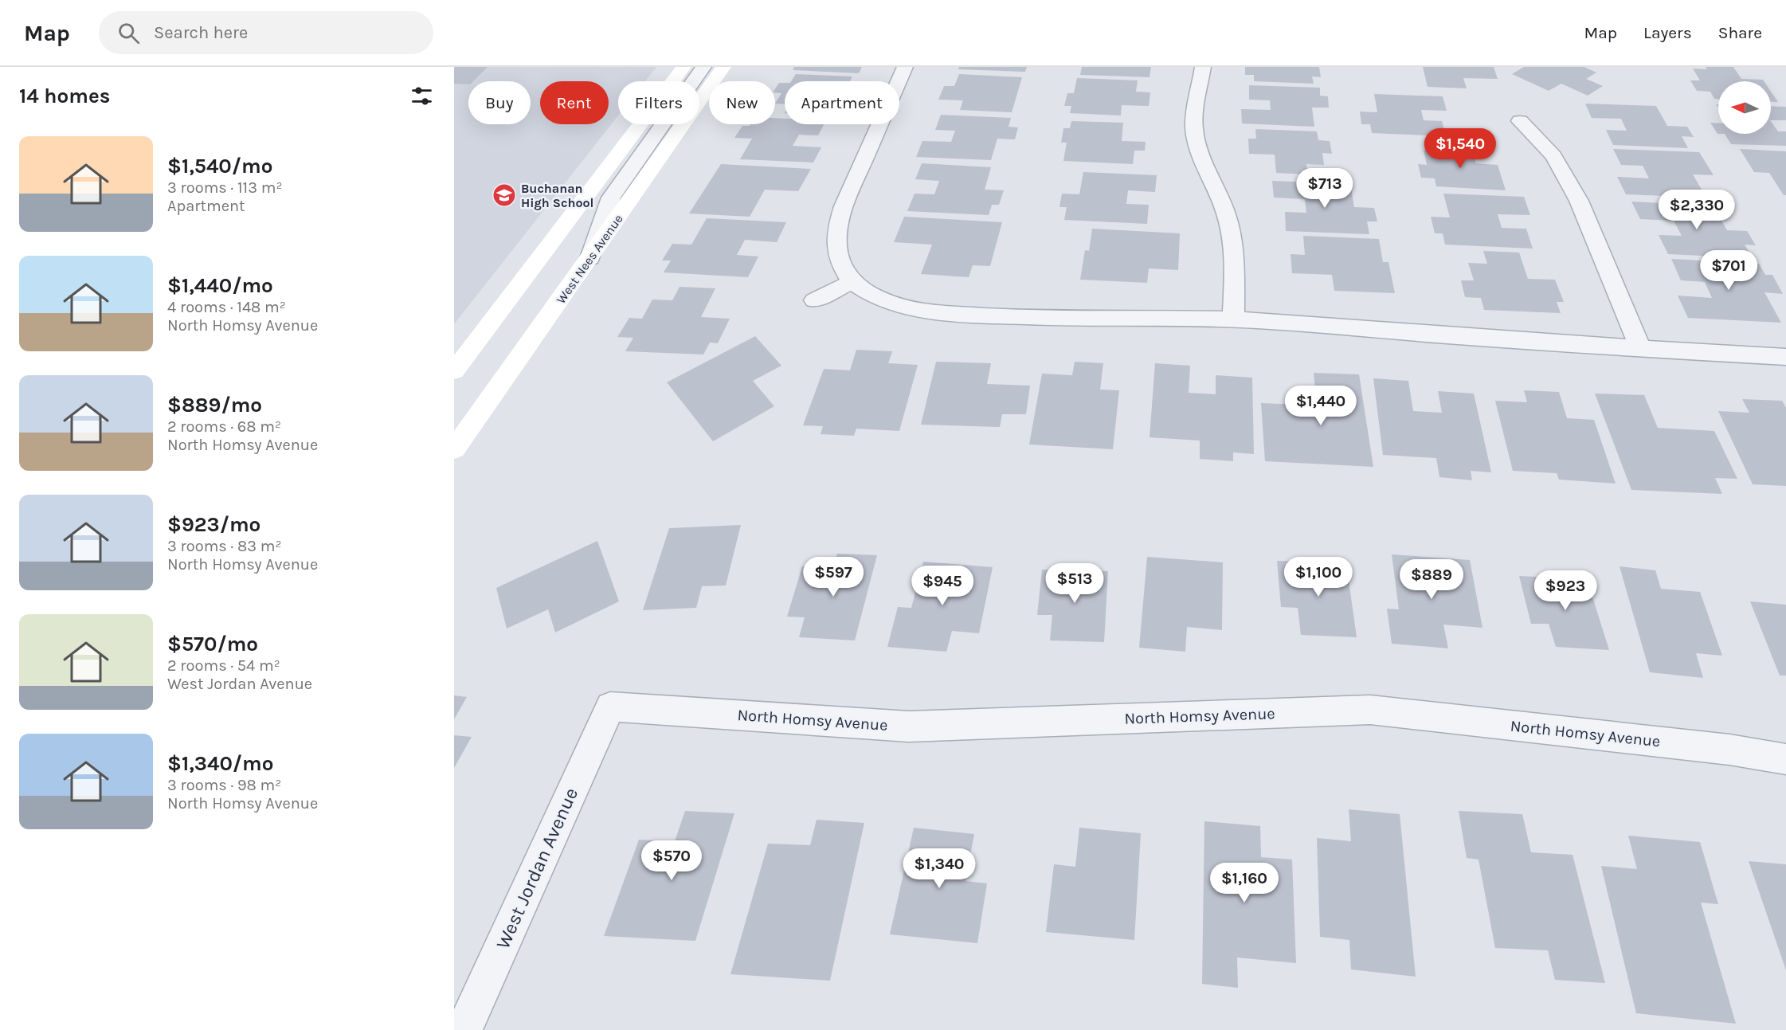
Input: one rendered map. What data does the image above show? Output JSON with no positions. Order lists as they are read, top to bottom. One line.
{"streets":{"main road":["West Nees Avenue"],"street":["North Homsy Avenue","West Jordan Avenue"]},"crossings":[["North Homsy Avenue","West Jordan Avenue"]],"places":{"school or university":["Buchanan High School"]},"north":"left","page":{"header":"Map","search":"Search here","nav":["Map","Layers","Share"],"heading":"14 homes","chip":["Buy","Rent","Filters","New","Apartment"],"list":[{"name":"$1,540/mo","note":"3 rooms · 113 m² · Apartment"},{"name":"$1,440/mo","note":"4 rooms · 148 m² · North Homsy Avenue"},{"name":"$889/mo","note":"2 rooms · 68 m² · North Homsy Avenue"},{"name":"$923/mo","note":"3 rooms · 83 m² · North Homsy Avenue"},{"name":"$570/mo","note":"2 rooms · 54 m² · West Jordan Avenue"},{"name":"$1,340/mo","note":"3 rooms · 98 m² · North Homsy Avenue"}],"price":["$1,540","$713","$2,330","$701","$1,440","$597","$1,100","$889","$513","$945","$923","$570","$1,340","$1,160"]}}
